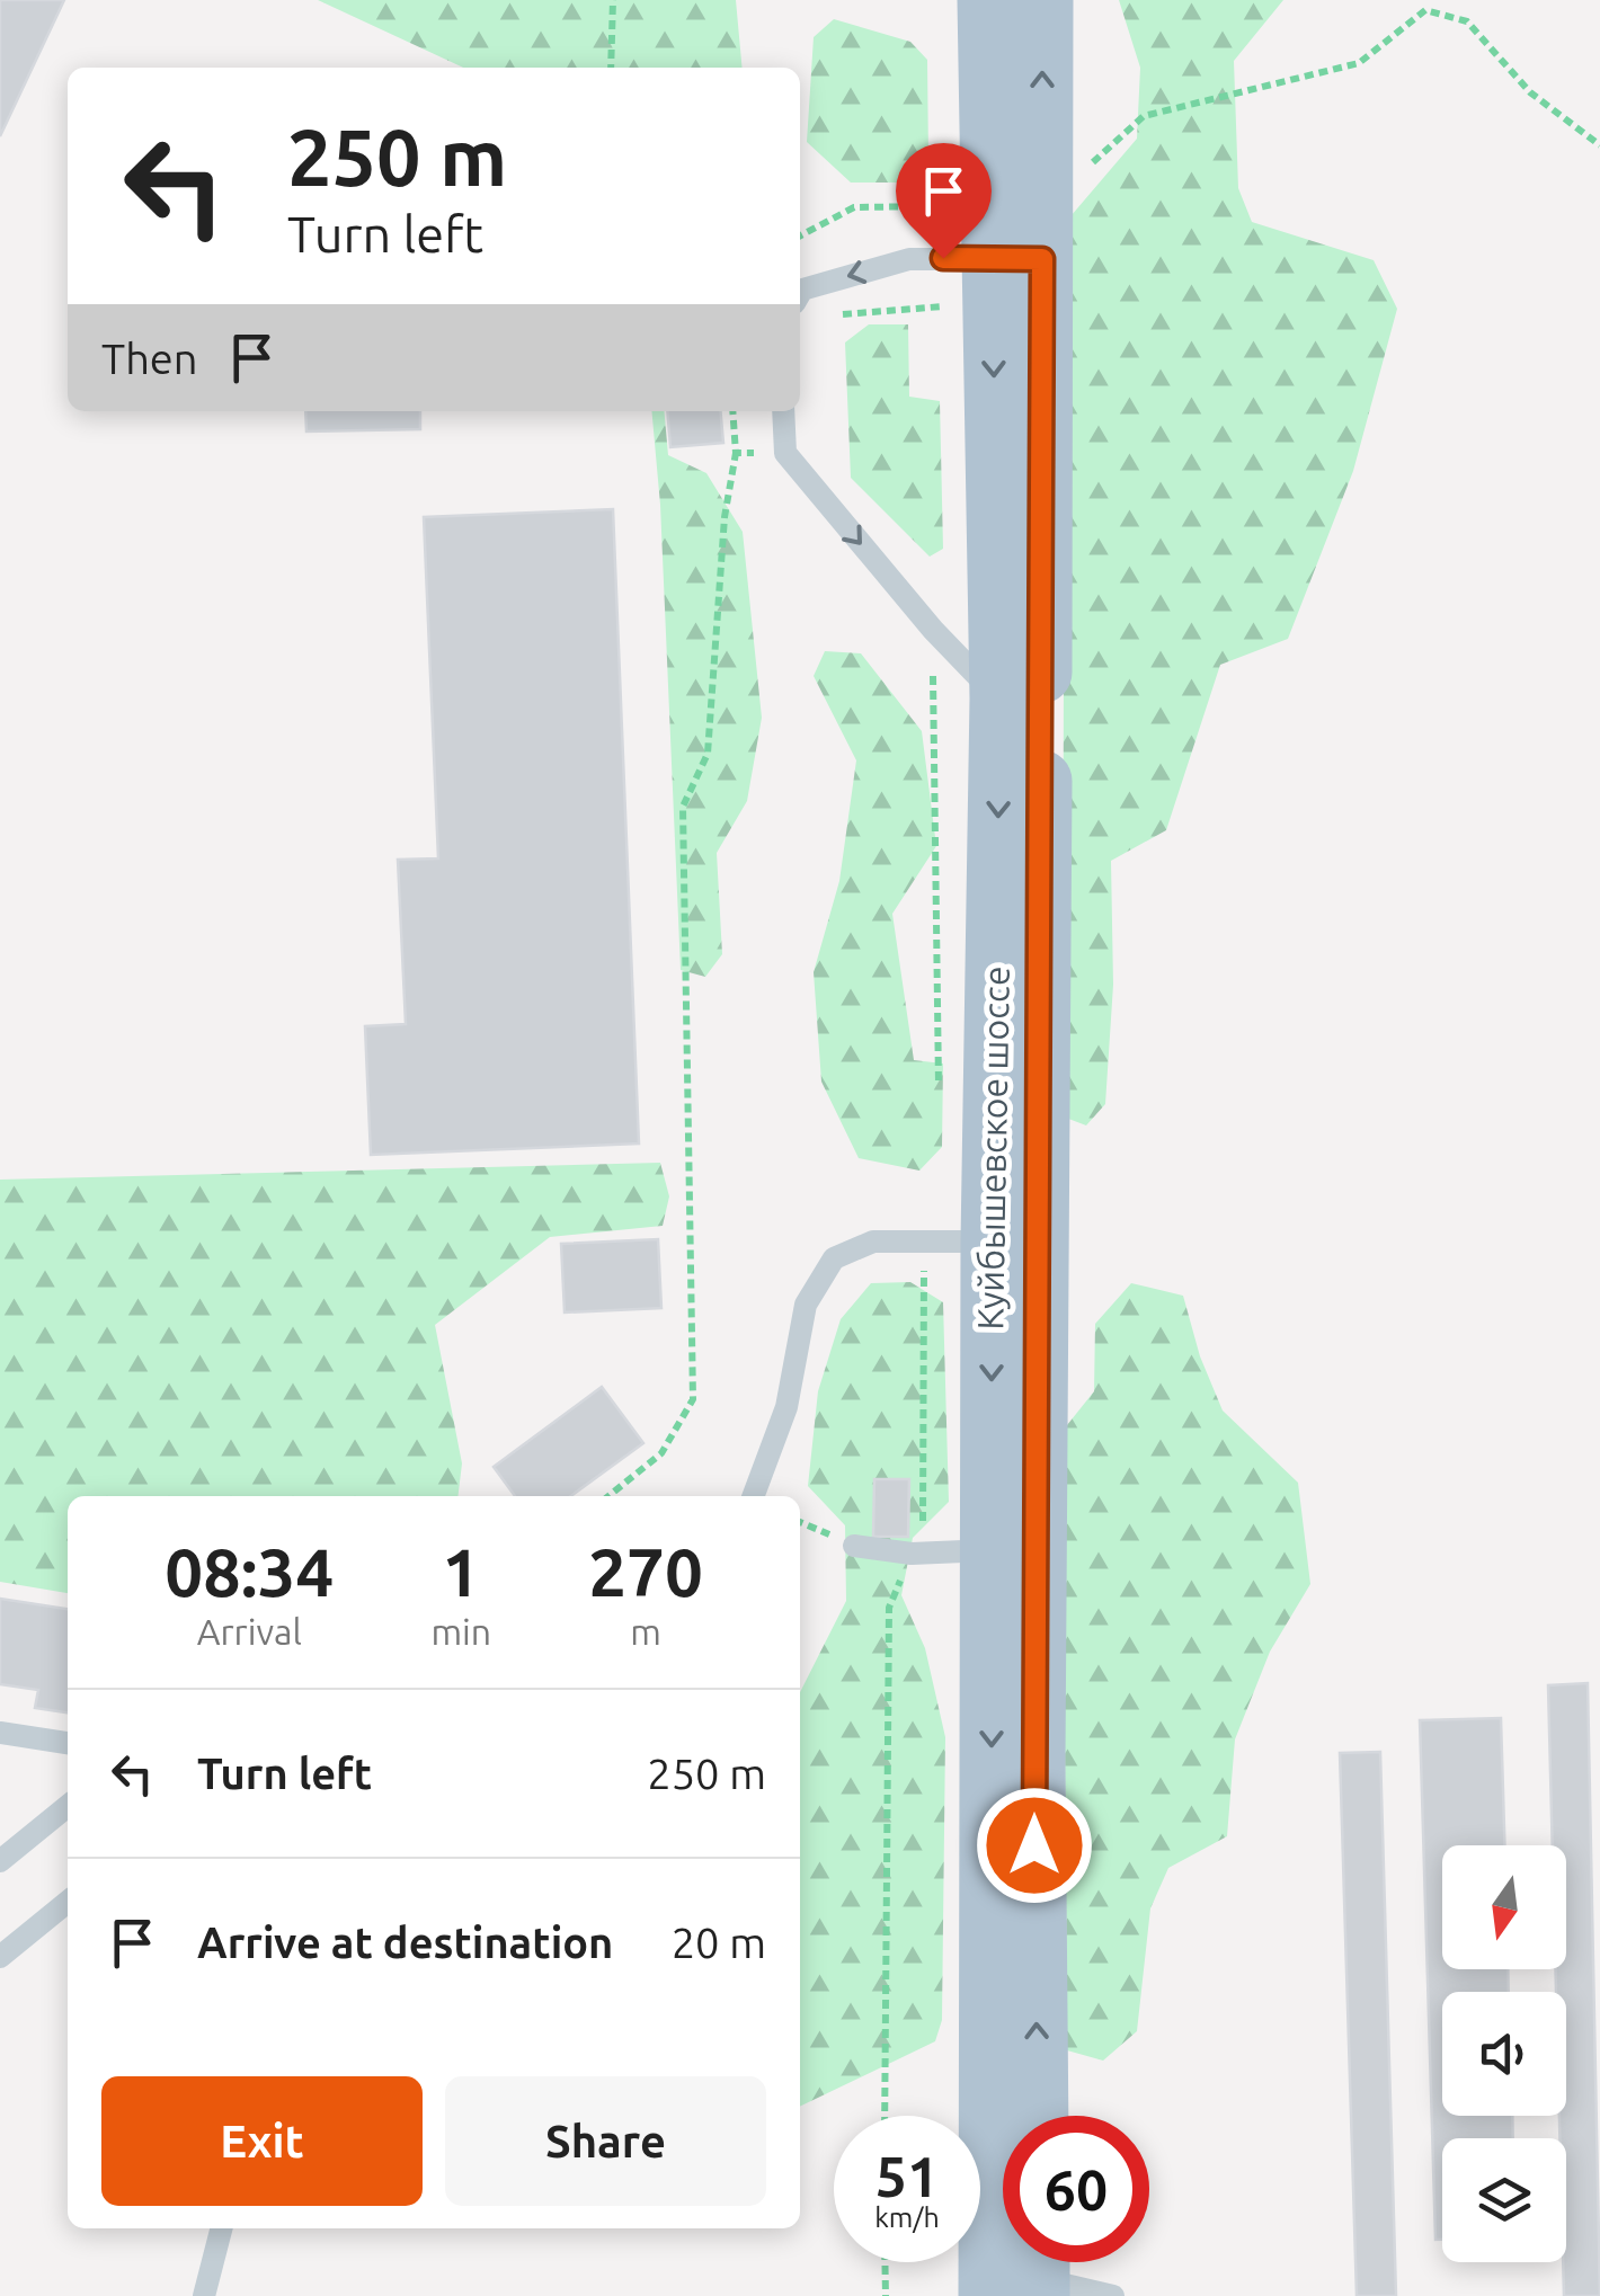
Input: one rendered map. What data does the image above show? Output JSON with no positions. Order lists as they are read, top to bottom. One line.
{"streets":{"main road":["Куйбышевское шоссе"]},"north":"bottom","page":{"turn":["250 m","Turn left"],"then":"Then","eta":["08:34","Arrival","1","min","270","m"],"list":[{"name":"Turn left","value":"250 m"},{"name":"Arrive at destination","value":"20 m"}],"buttons":["Exit","Share"],"speed":"51 km/h","limit":"60"}}
